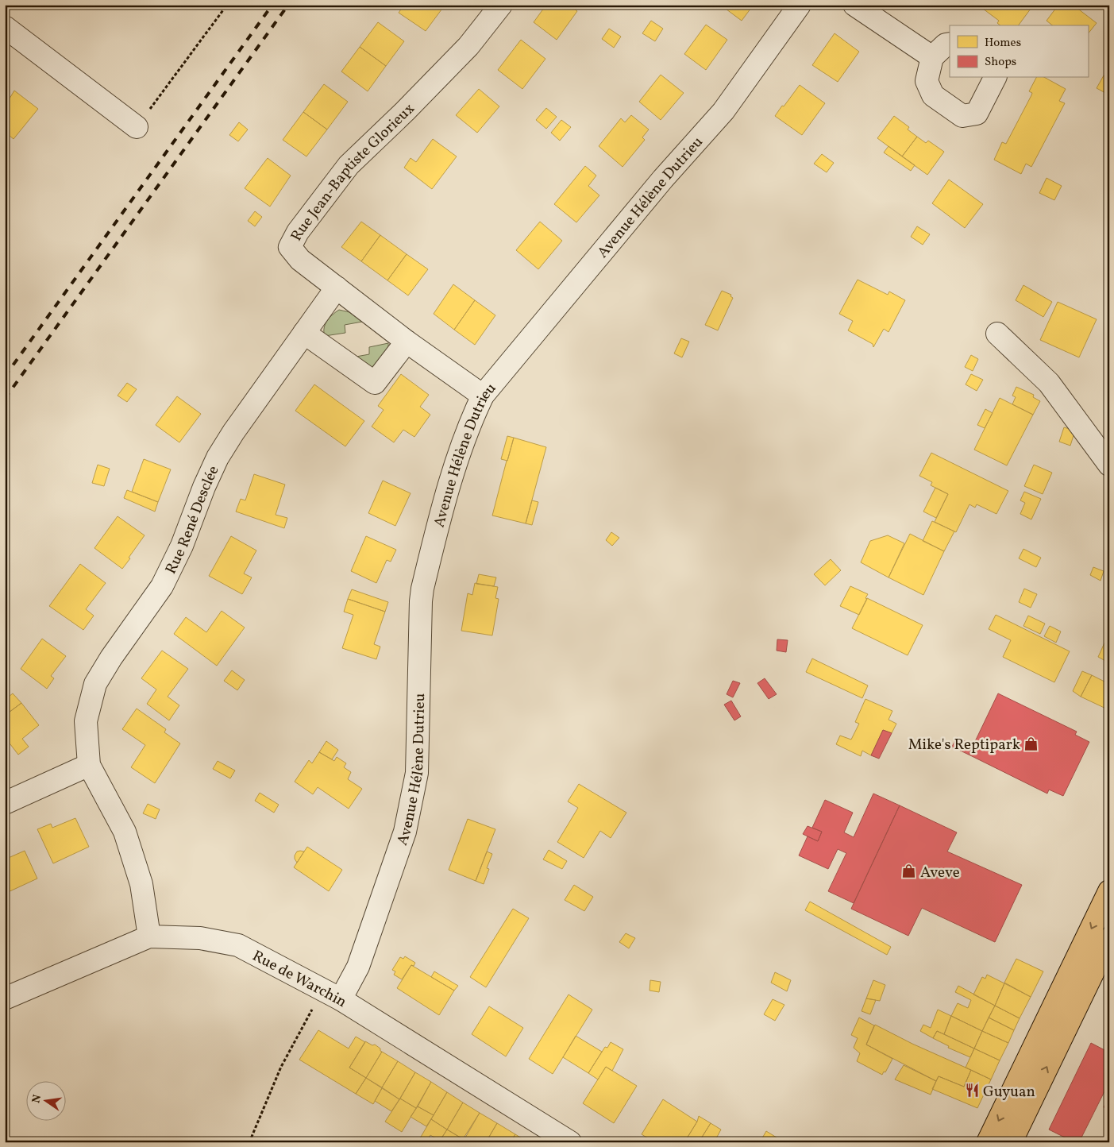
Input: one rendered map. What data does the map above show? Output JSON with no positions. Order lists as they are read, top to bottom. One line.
{"streets":{"street":["Rue Jean-Baptiste Glorieux","Avenue Hélène Dutrieu","Rue René Desclée","Rue de Warchin"]},"crossings":[["Rue Jean-Baptiste Glorieux","Avenue Hélène Dutrieu"],["Rue Jean-Baptiste Glorieux","Rue René Desclée"],["Avenue Hélène Dutrieu","Rue de Warchin"],["Rue René Desclée","Rue de Warchin"]],"places":{"shop":["Mike's Reptipark","Aveve"],"restaurant":["Guyuan"]},"legend":["Homes","Shops"],"north":"left"}
